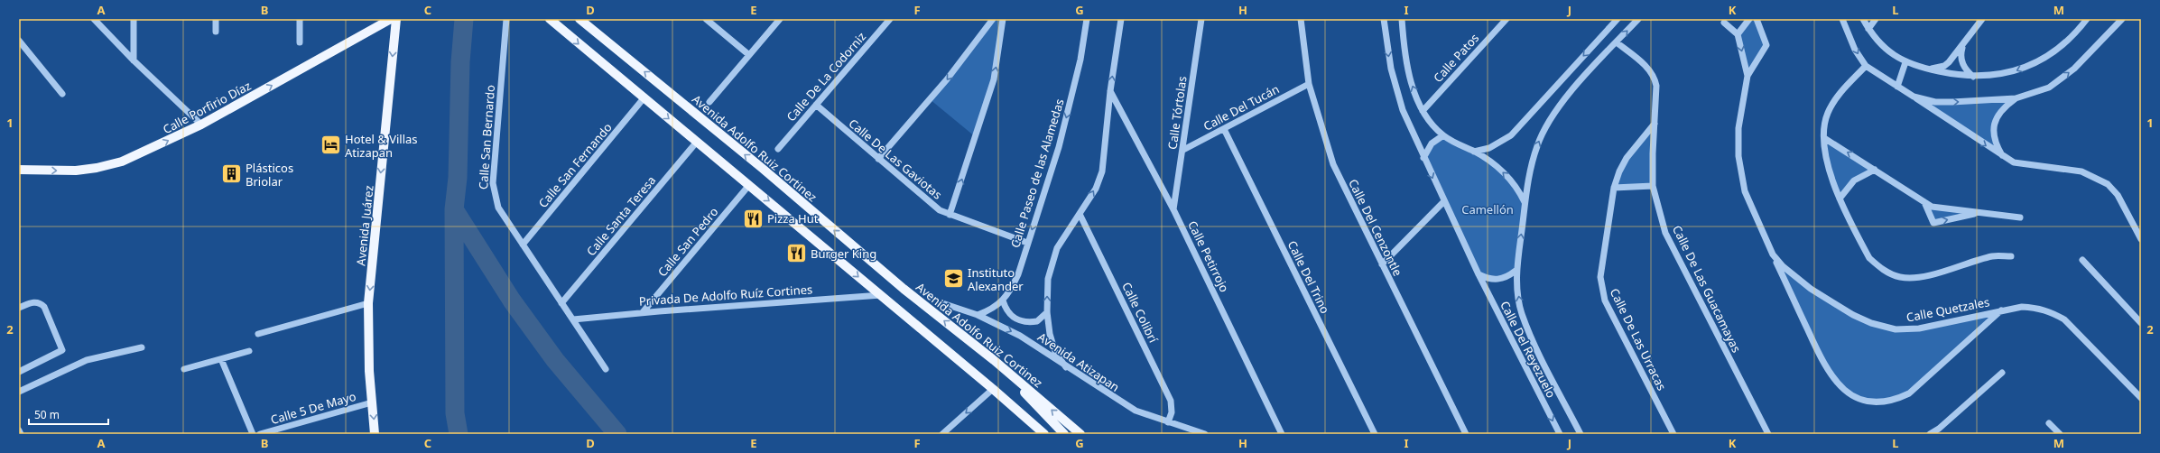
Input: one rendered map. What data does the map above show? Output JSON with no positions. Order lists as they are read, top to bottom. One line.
{"streets":{"main road":["Calle Porfirio Díaz","Avenida Adolfo Ruiz Cortinez","Avenida Juárez"],"street":["Calle Patos","Calle De La Codorniz","Calle Del Tucán","Calle Tórtolas","Calle San Bernardo","Calle De Las Gaviotas","Calle San Fernando","Calle Paseo de las Alamedas","Calle Santa Teresa","Calle Del Cenzontle","Calle San Pedro","Calle Petirrojo","Calle Del Trino","Calle De Las Guacamayas","Privada De Adolfo Ruíz Cortines","Calle Quetzales","Calle Colibrí","Calle De Las Urracas","Calle Del Reyezuelo","Avenida Atizapan","Calle 5 De Mayo"]},"crossings":[["Calle De La Codorniz","Calle De Las Gaviotas"],["Calle Del Tucán","Calle Tórtolas"],["Calle Del Tucán","Calle Del Cenzontle"],["Calle Del Tucán","Calle Del Trino"],["Calle Tórtolas","Calle Petirrojo"],["Calle San Bernardo","Calle San Fernando"],["Calle San Bernardo","Calle Santa Teresa"],["Calle San Bernardo","Privada De Adolfo Ruíz Cortines"],["Calle De Las Gaviotas","Calle Paseo de las Alamedas"],["Calle Paseo de las Alamedas","Avenida Atizapan"],["Avenida Juárez","Calle 5 De Mayo"],["Calle San Pedro","Privada De Adolfo Ruíz Cortines"],["Calle De Las Guacamayas","Calle De Las Urracas"],["Calle Colibrí","Avenida Atizapan"]],"one_way":["Calle Porfirio Díaz","Avenida Juárez"],"parks":["Camellón"],"places":{"hotel":["Hotel & Villas Atizapan"],"building":["Plásticos Briolar"],"restaurant":["Pizza Hut","Burger King"],"school or university":["Instituto Alexander"]},"scale_bar":"50 m","grid":{"columns":["A","B","C","D","E","F","G","H","I","J","K","L","M"],"rows":["1","2"]}}
